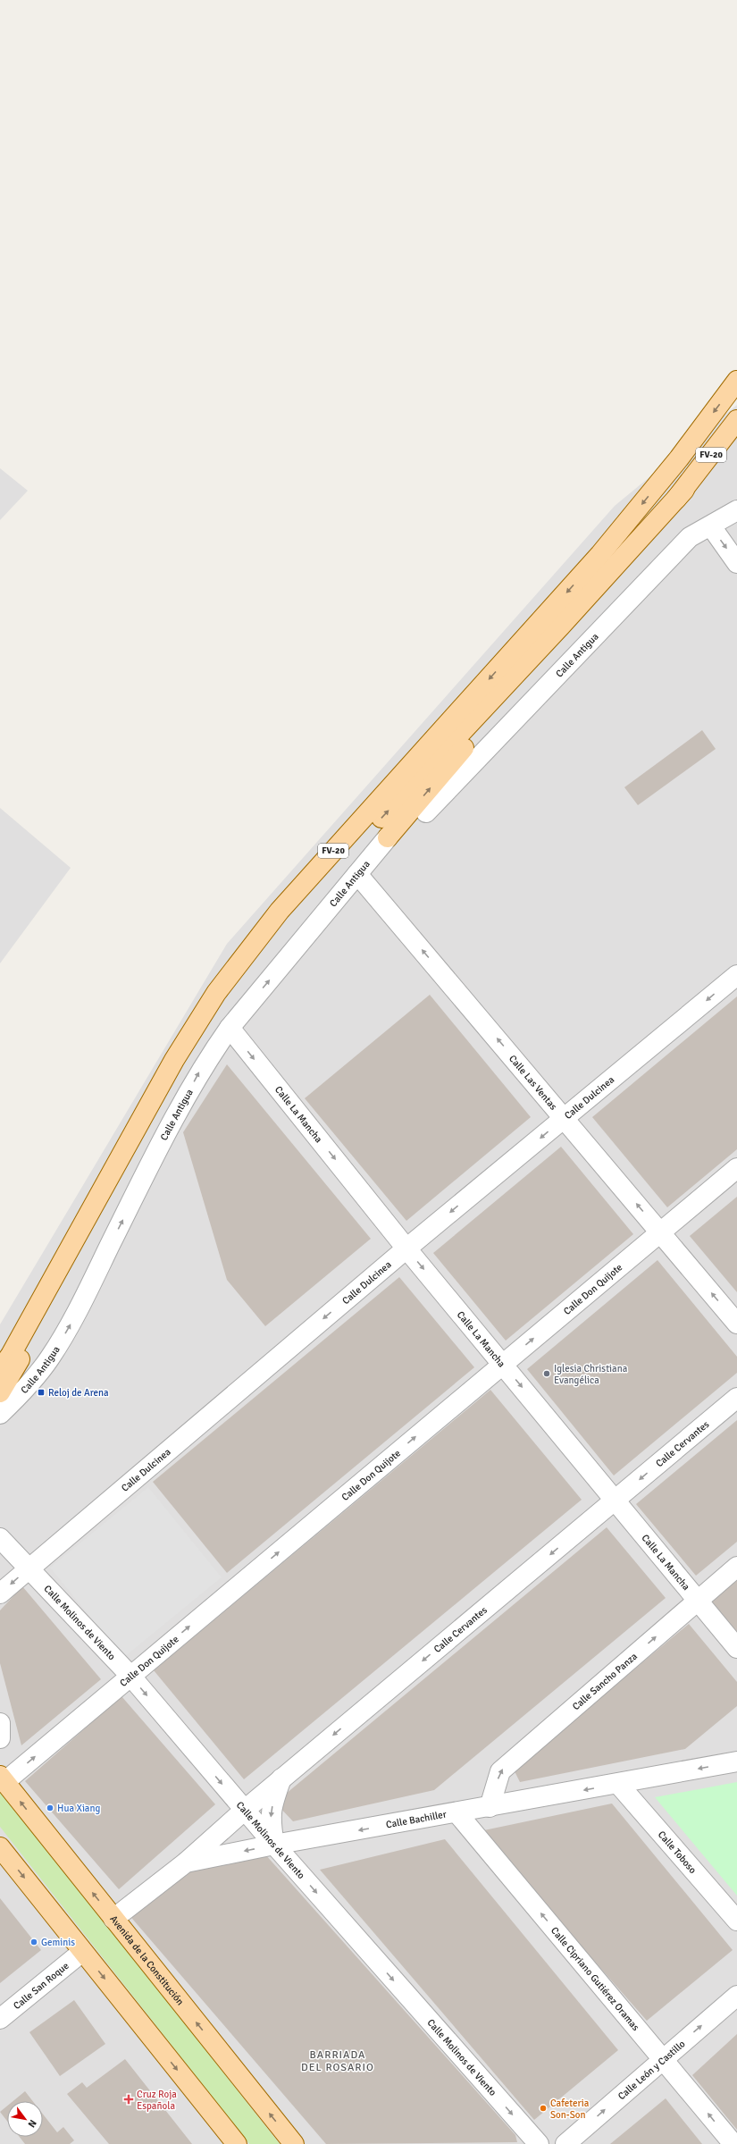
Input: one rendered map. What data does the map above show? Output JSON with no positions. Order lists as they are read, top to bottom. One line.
{"streets":{"main road":["FV-20","Avenida de la Constitución"],"street":["Calle Antigua","Calle Las Ventas","Calle Dulcinea","Calle La Mancha","Calle Don Quijote","Calle Cervantes","Calle Molinos de Viento","Calle Sancho Panza","Calle Bachiller","Calle Toboso","Calle Cipriano Gutiérez Oramas","Calle San Roque","Calle León y Castillo"]},"crossings":[["Calle Antigua","Calle Las Ventas"],["Calle Antigua","Calle La Mancha"],["Calle Las Ventas","Calle Dulcinea"],["Calle Las Ventas","Calle Don Quijote"],["Calle Dulcinea","Calle La Mancha"],["Calle Dulcinea","Calle Molinos de Viento"],["Calle La Mancha","Calle Don Quijote"],["Calle La Mancha","Calle Cervantes"],["Calle La Mancha","Calle Sancho Panza"],["Calle Don Quijote","Calle Molinos de Viento"],["Calle Don Quijote","Avenida de la Constitución"],["Calle Cervantes","Calle Molinos de Viento"],["Calle Cervantes","Calle Bachiller"],["Calle Molinos de Viento","Calle Bachiller"],["Calle Sancho Panza","Calle Bachiller"],["Calle Bachiller","Calle Toboso"],["Calle Bachiller","Avenida de la Constitución"],["Calle Bachiller","Calle Cipriano Gutiérez Oramas"],["Calle Cipriano Gutiérez Oramas","Calle León y Castillo"]],"one_way":["Calle Antigua","Calle Las Ventas","Calle Dulcinea","Calle La Mancha","Calle Don Quijote","Calle Cervantes","Calle Molinos de Viento","Calle Sancho Panza","Calle Bachiller","Calle Cipriano Gutiérez Oramas","Calle León y Castillo"],"districts":["BARRIADA DEL ROSARIO"],"places":{"other":["Iglesia Christiana Evangélica","Hua Xiang","Geminis","Cafeteria Son-Son"],"transit":["Reloj de Arena"],"health":["Cruz Roja Española"]},"north":"bottom right"}
